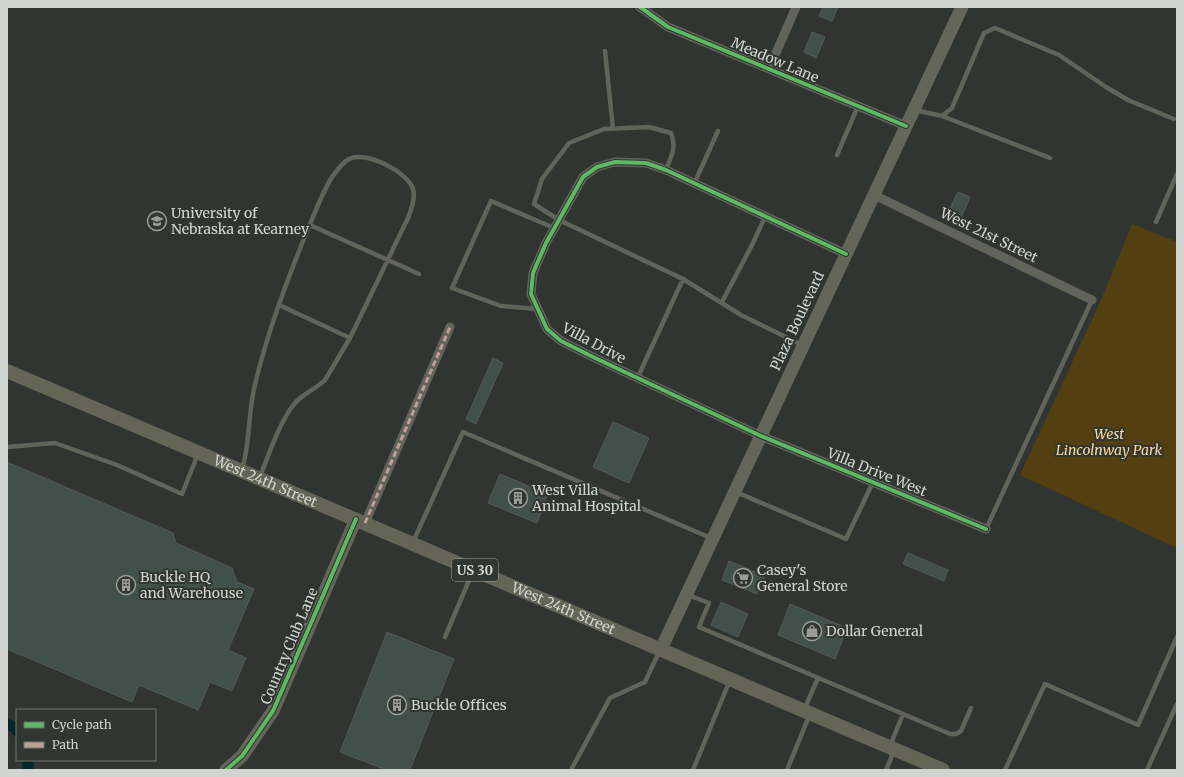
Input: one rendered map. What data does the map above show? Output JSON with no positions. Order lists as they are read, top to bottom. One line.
{"streets":{"main road":["West 24th Street","US 30"],"street":["Meadow Lane","West 21st Street","Plaza Boulevard","Villa Drive","Villa Drive West","Country Club Lane"]},"crossings":[["Meadow Lane","Plaza Boulevard"],["West 21st Street","Plaza Boulevard"],["Plaza Boulevard","Villa Drive"],["Plaza Boulevard","Villa Drive West"],["Plaza Boulevard","West 24th Street"],["Villa Drive","Villa Drive West"],["West 24th Street","Country Club Lane"]],"parks":["West Lincolnway Park"],"places":{"school or university":["University of Nebraska at Kearney"],"building":["West Villa Animal Hospital","Buckle HQ and Warehouse","Buckle Offices"],"supermarket":["Casey's General Store"],"shop":["Dollar General"]},"legend":["Cycle path","Path"]}
